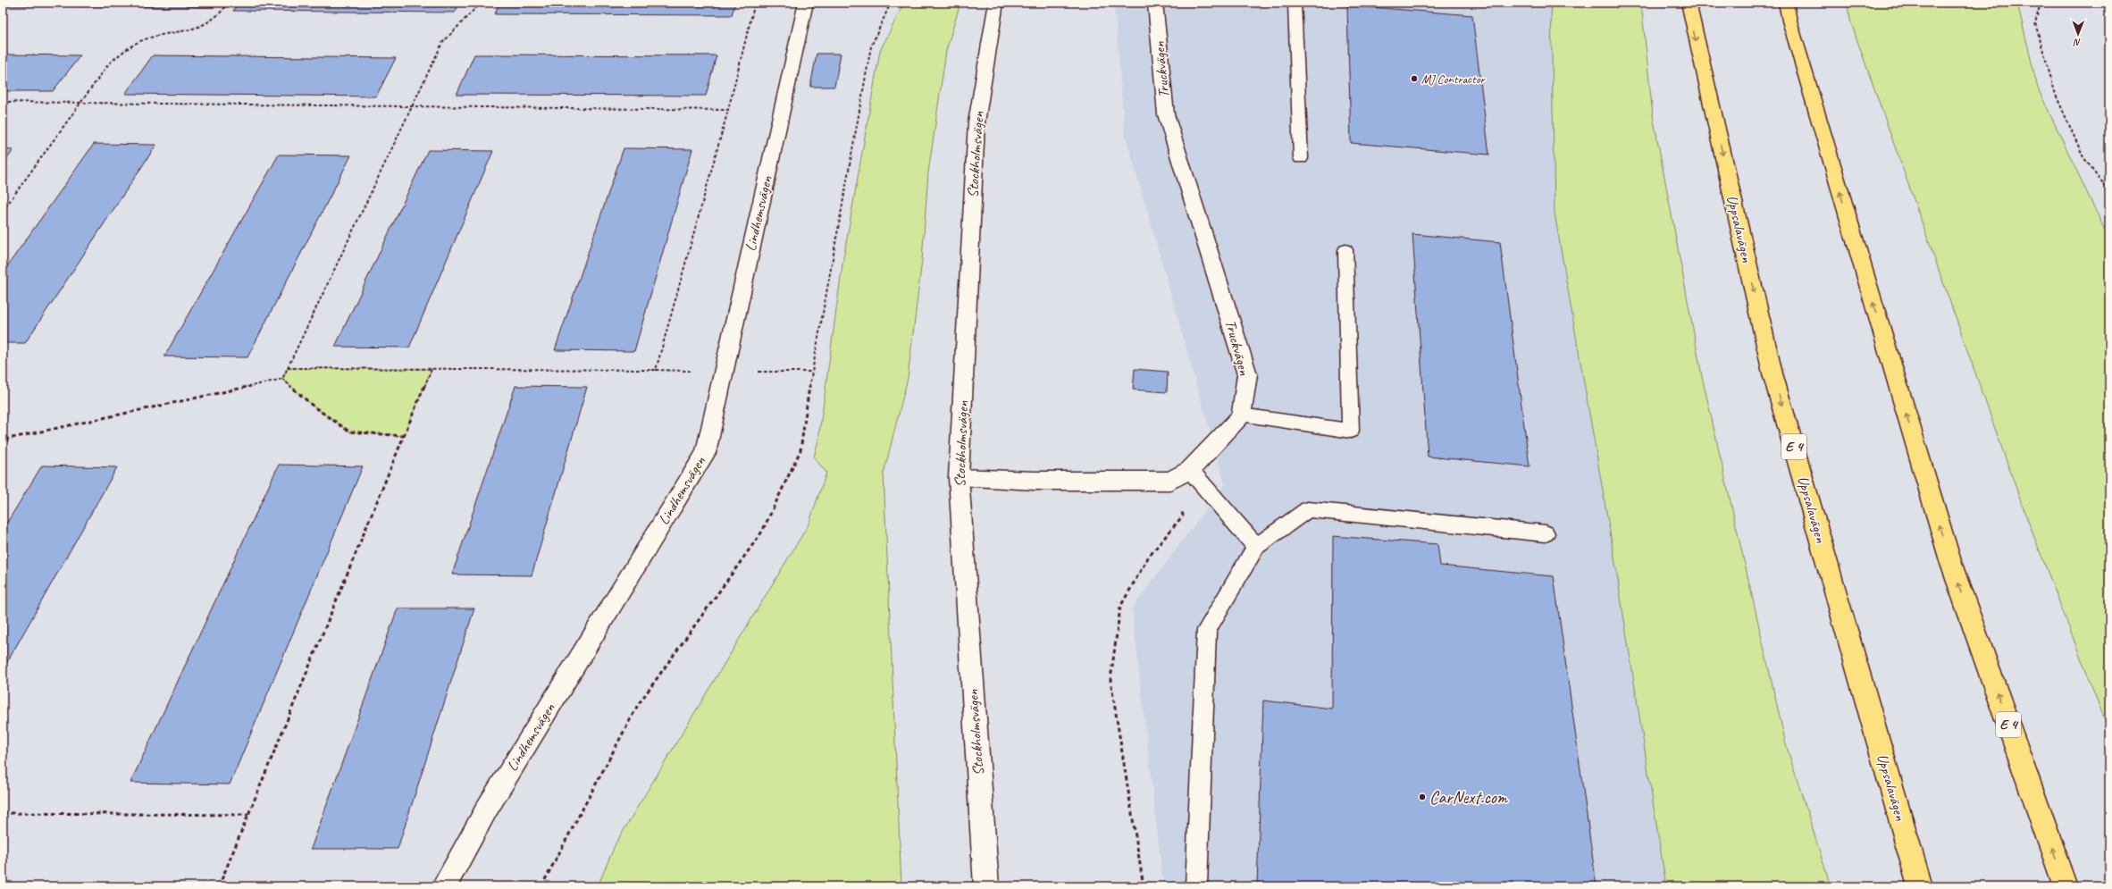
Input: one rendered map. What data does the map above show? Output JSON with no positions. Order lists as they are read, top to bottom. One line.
{"streets":{"highway":["Uppsalavägen","E 4"],"street":["Truckvägen","Stockholmsvägen","Lindhemsvägen"]},"places":["MJ Contractor","CarNext.com"],"north":"bottom"}
